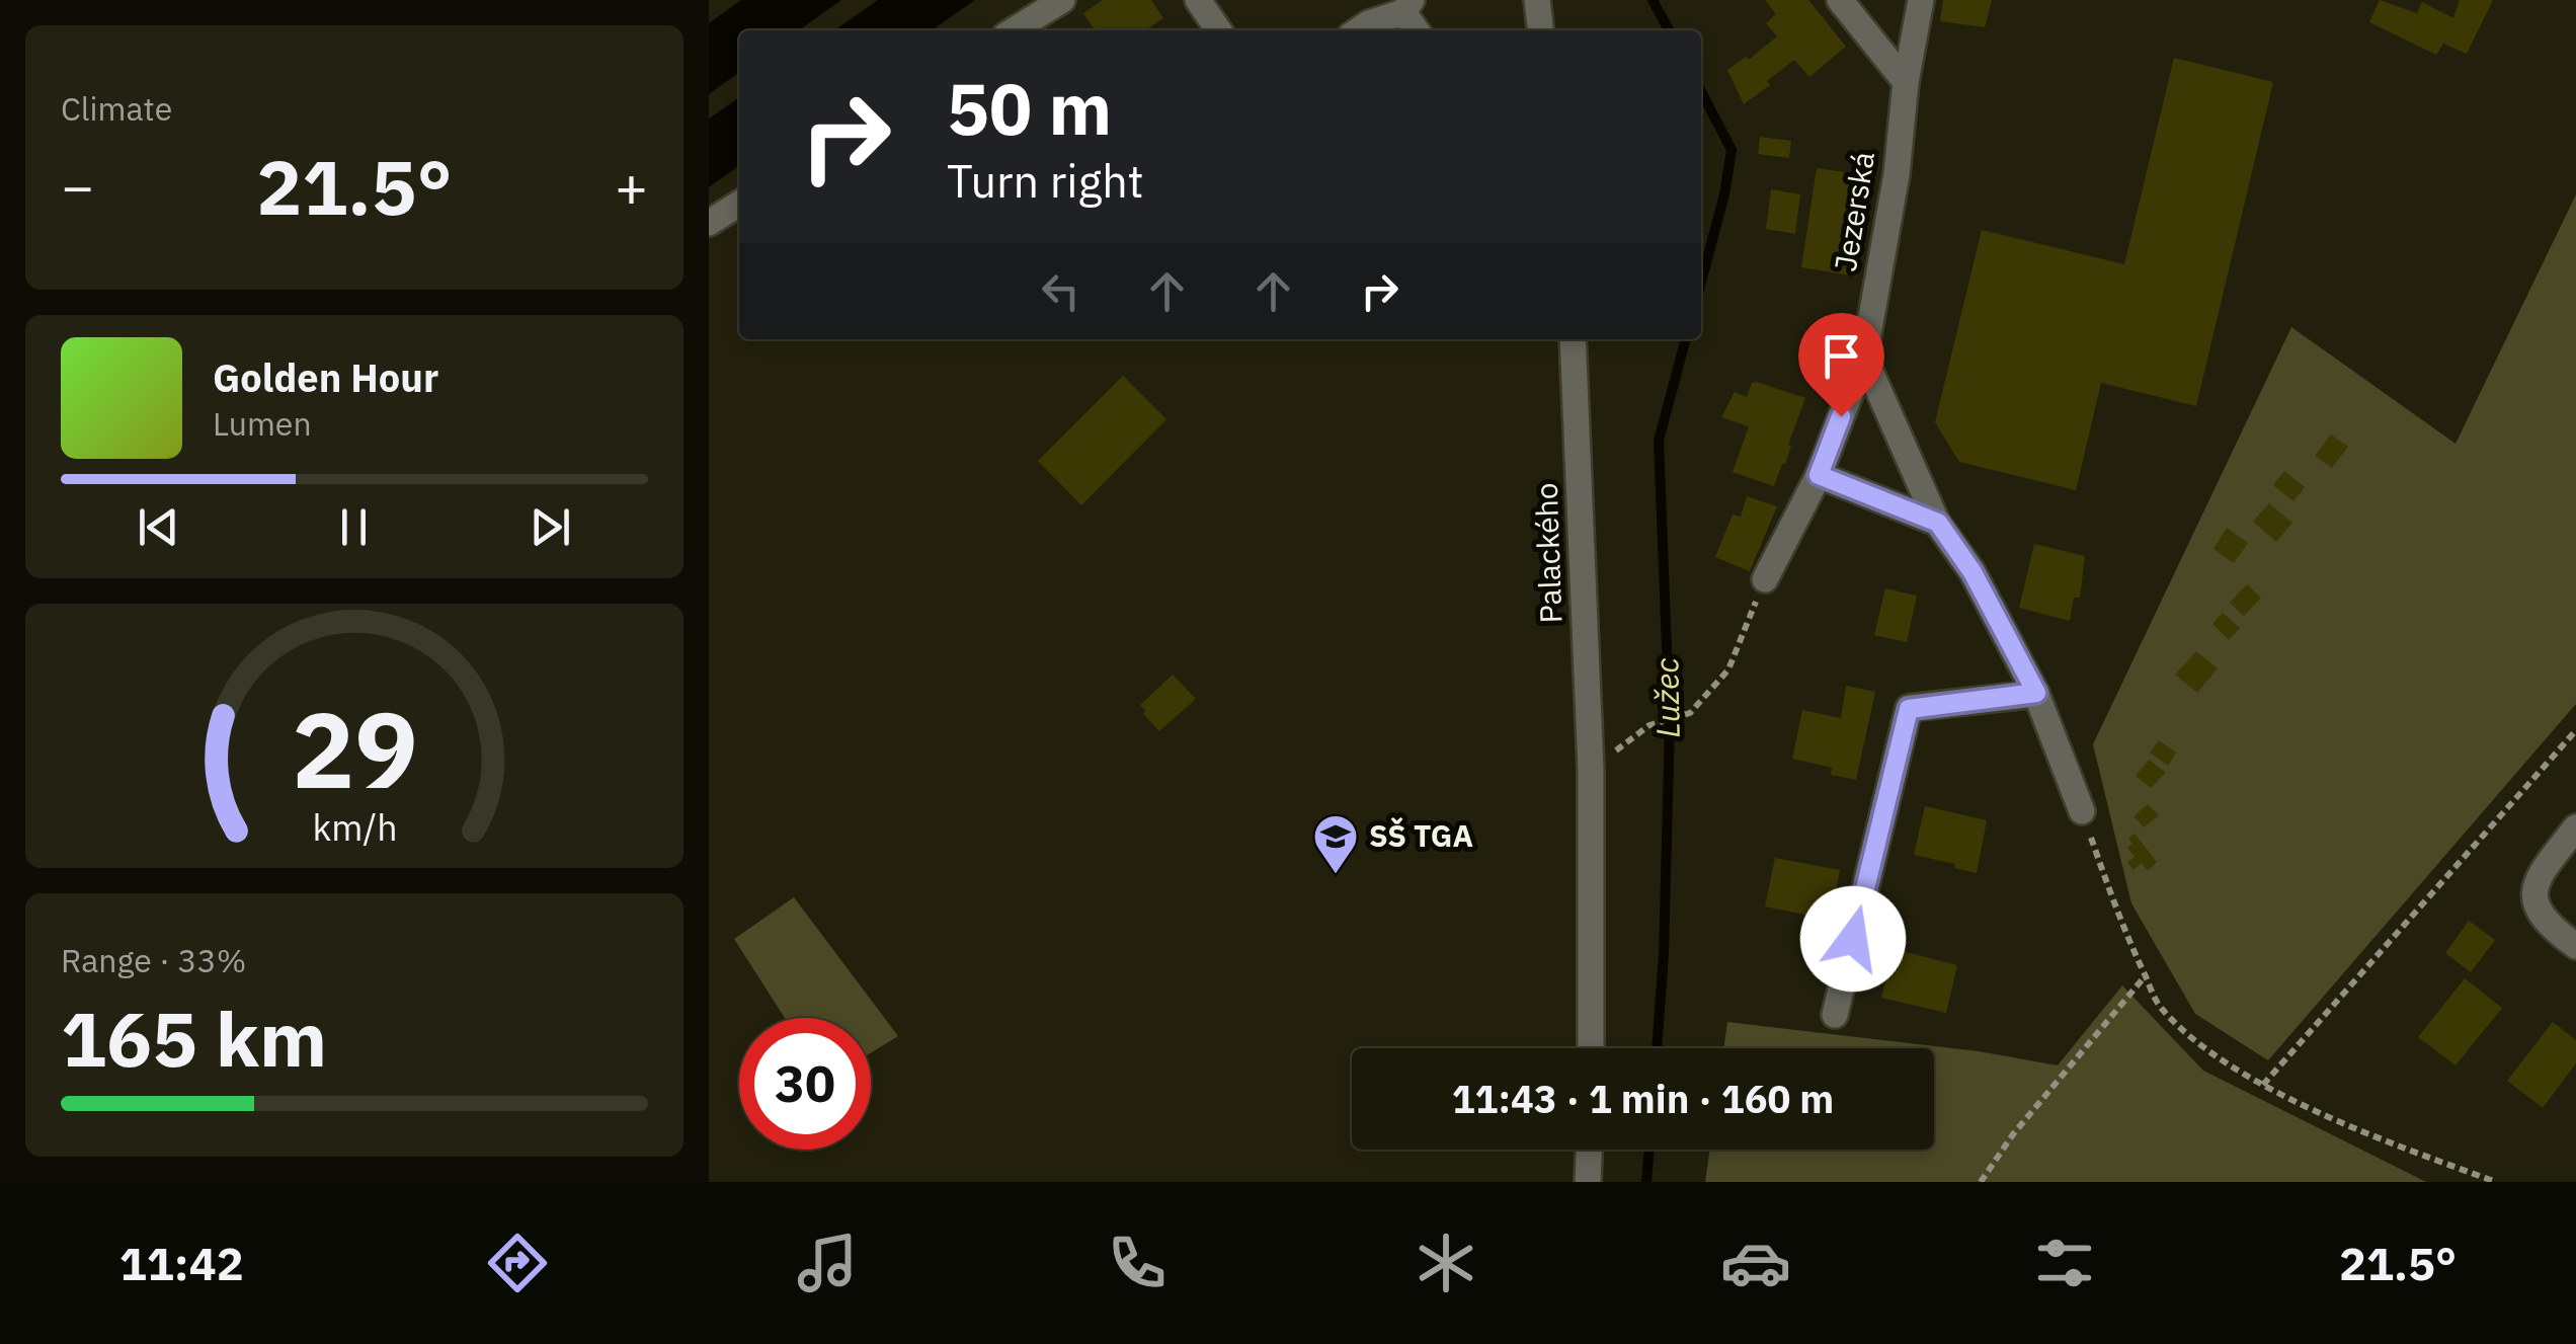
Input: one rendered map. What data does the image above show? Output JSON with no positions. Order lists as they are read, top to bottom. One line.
{"streets":{"street":["Jezerská","Palackého"]},"water":["Lužec"],"places":{"school or university":["SŠ TGA"]},"page":{"tile":["Climate",["Range · 33%","165 km"]],"turn":["50 m","Turn right"],"heat":["−","21.5°","+"],"song":["Golden Hour","Lumen"],"limit":"30","trip":"11:43 · 1 min · 160 m","tabs":["11:42","21.5°"],"gauge":["29","km/h"]}}
